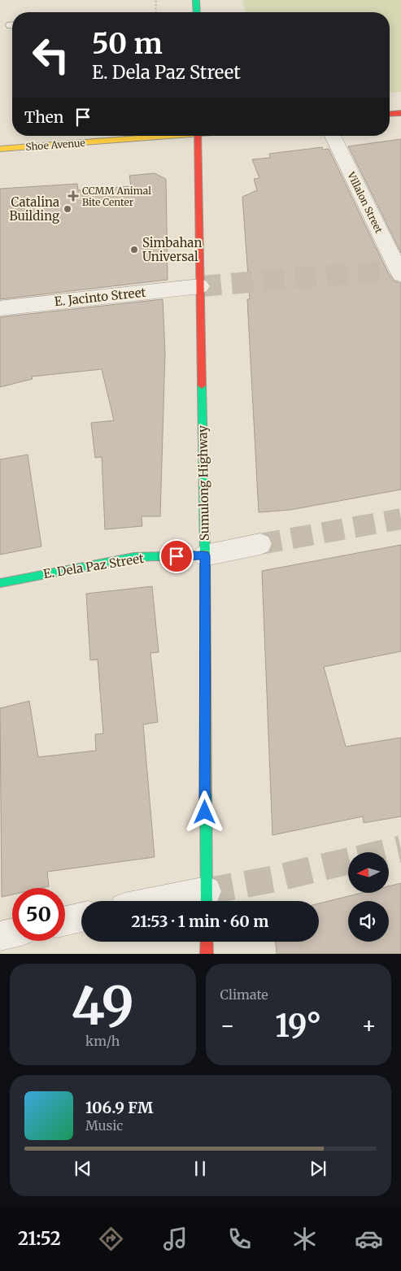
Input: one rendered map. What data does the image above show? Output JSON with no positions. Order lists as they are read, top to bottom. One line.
{"streets":{"main road":["Shoe Avenue","Sumulong Highway","E. Dela Paz Street"],"street":["Villalon Street","E. Jacinto Street"]},"crossings":[["E. Jacinto Street","Sumulong Highway"],["Sumulong Highway","E. Dela Paz Street"]],"places":{"health":["CCMM Animal Bite Center"],"other":["Catalina Building","Simbahan Universal"]},"north":"left","page":{"turn":["50 m","E. Dela Paz Street"],"then":"Then","limit":"50","trip":"21:53 · 1 min · 60 m","tile":[["49","km/h"],"Climate"],"heat":["−","19°","+"],"song":["106.9 FM","Music"],"tabs":"21:52"}}
